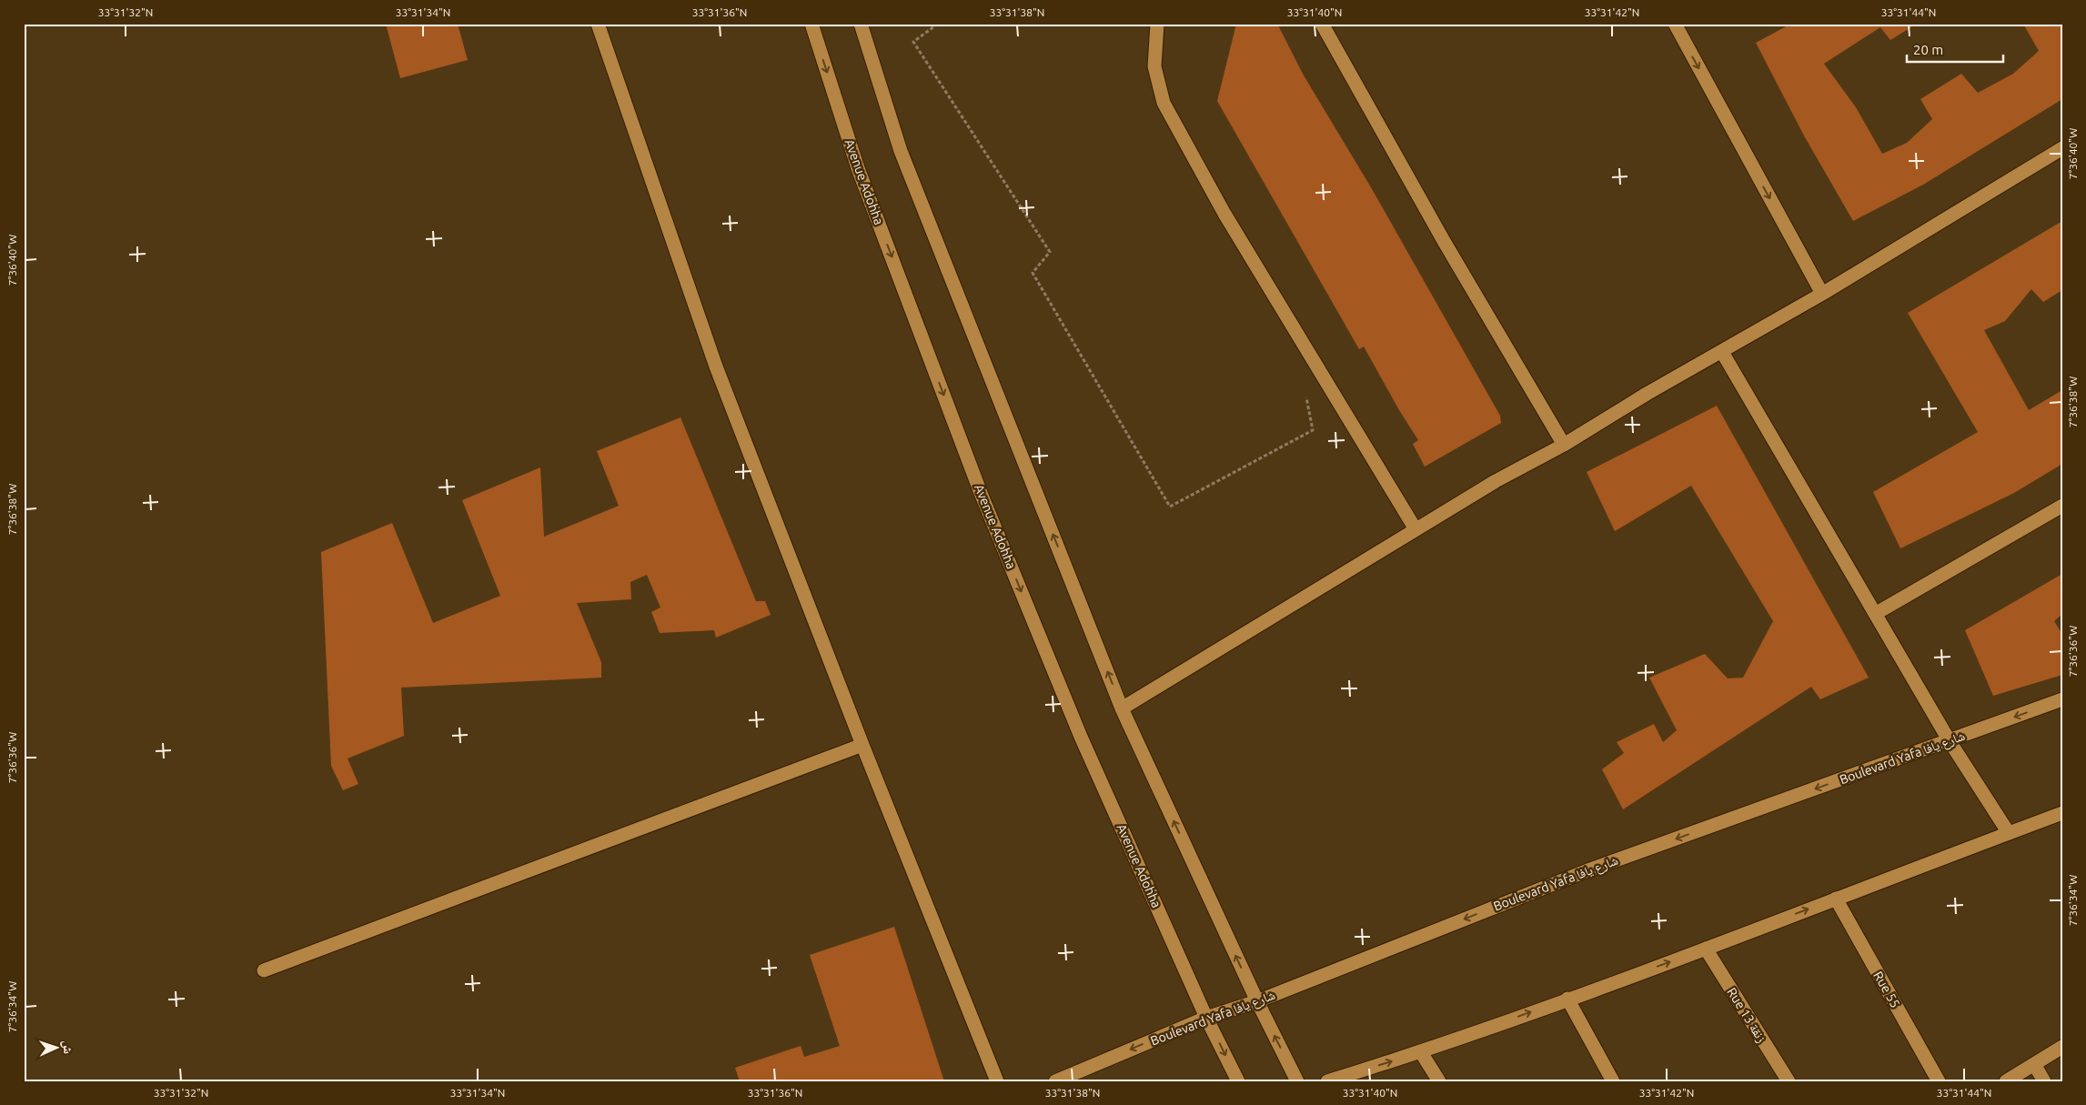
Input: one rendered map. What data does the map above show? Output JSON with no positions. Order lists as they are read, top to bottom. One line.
{"streets":{"street":["Avenue Adohha","Boulevard Yafa شارع يافا","Rue 55","Rue 13 زنقة"]},"crossings":[["Avenue Adohha","Boulevard Yafa شارع يافا"]],"scale_bar":"20 m","north":"right","coordinates":["33°31'32\"N","33°31'34\"N","33°31'36\"N","33°31'38\"N","33°31'40\"N","33°31'42\"N","33°31'44\"N","7°36'40\"W","7°36'38\"W","7°36'36\"W","7°36'34\"W"]}
